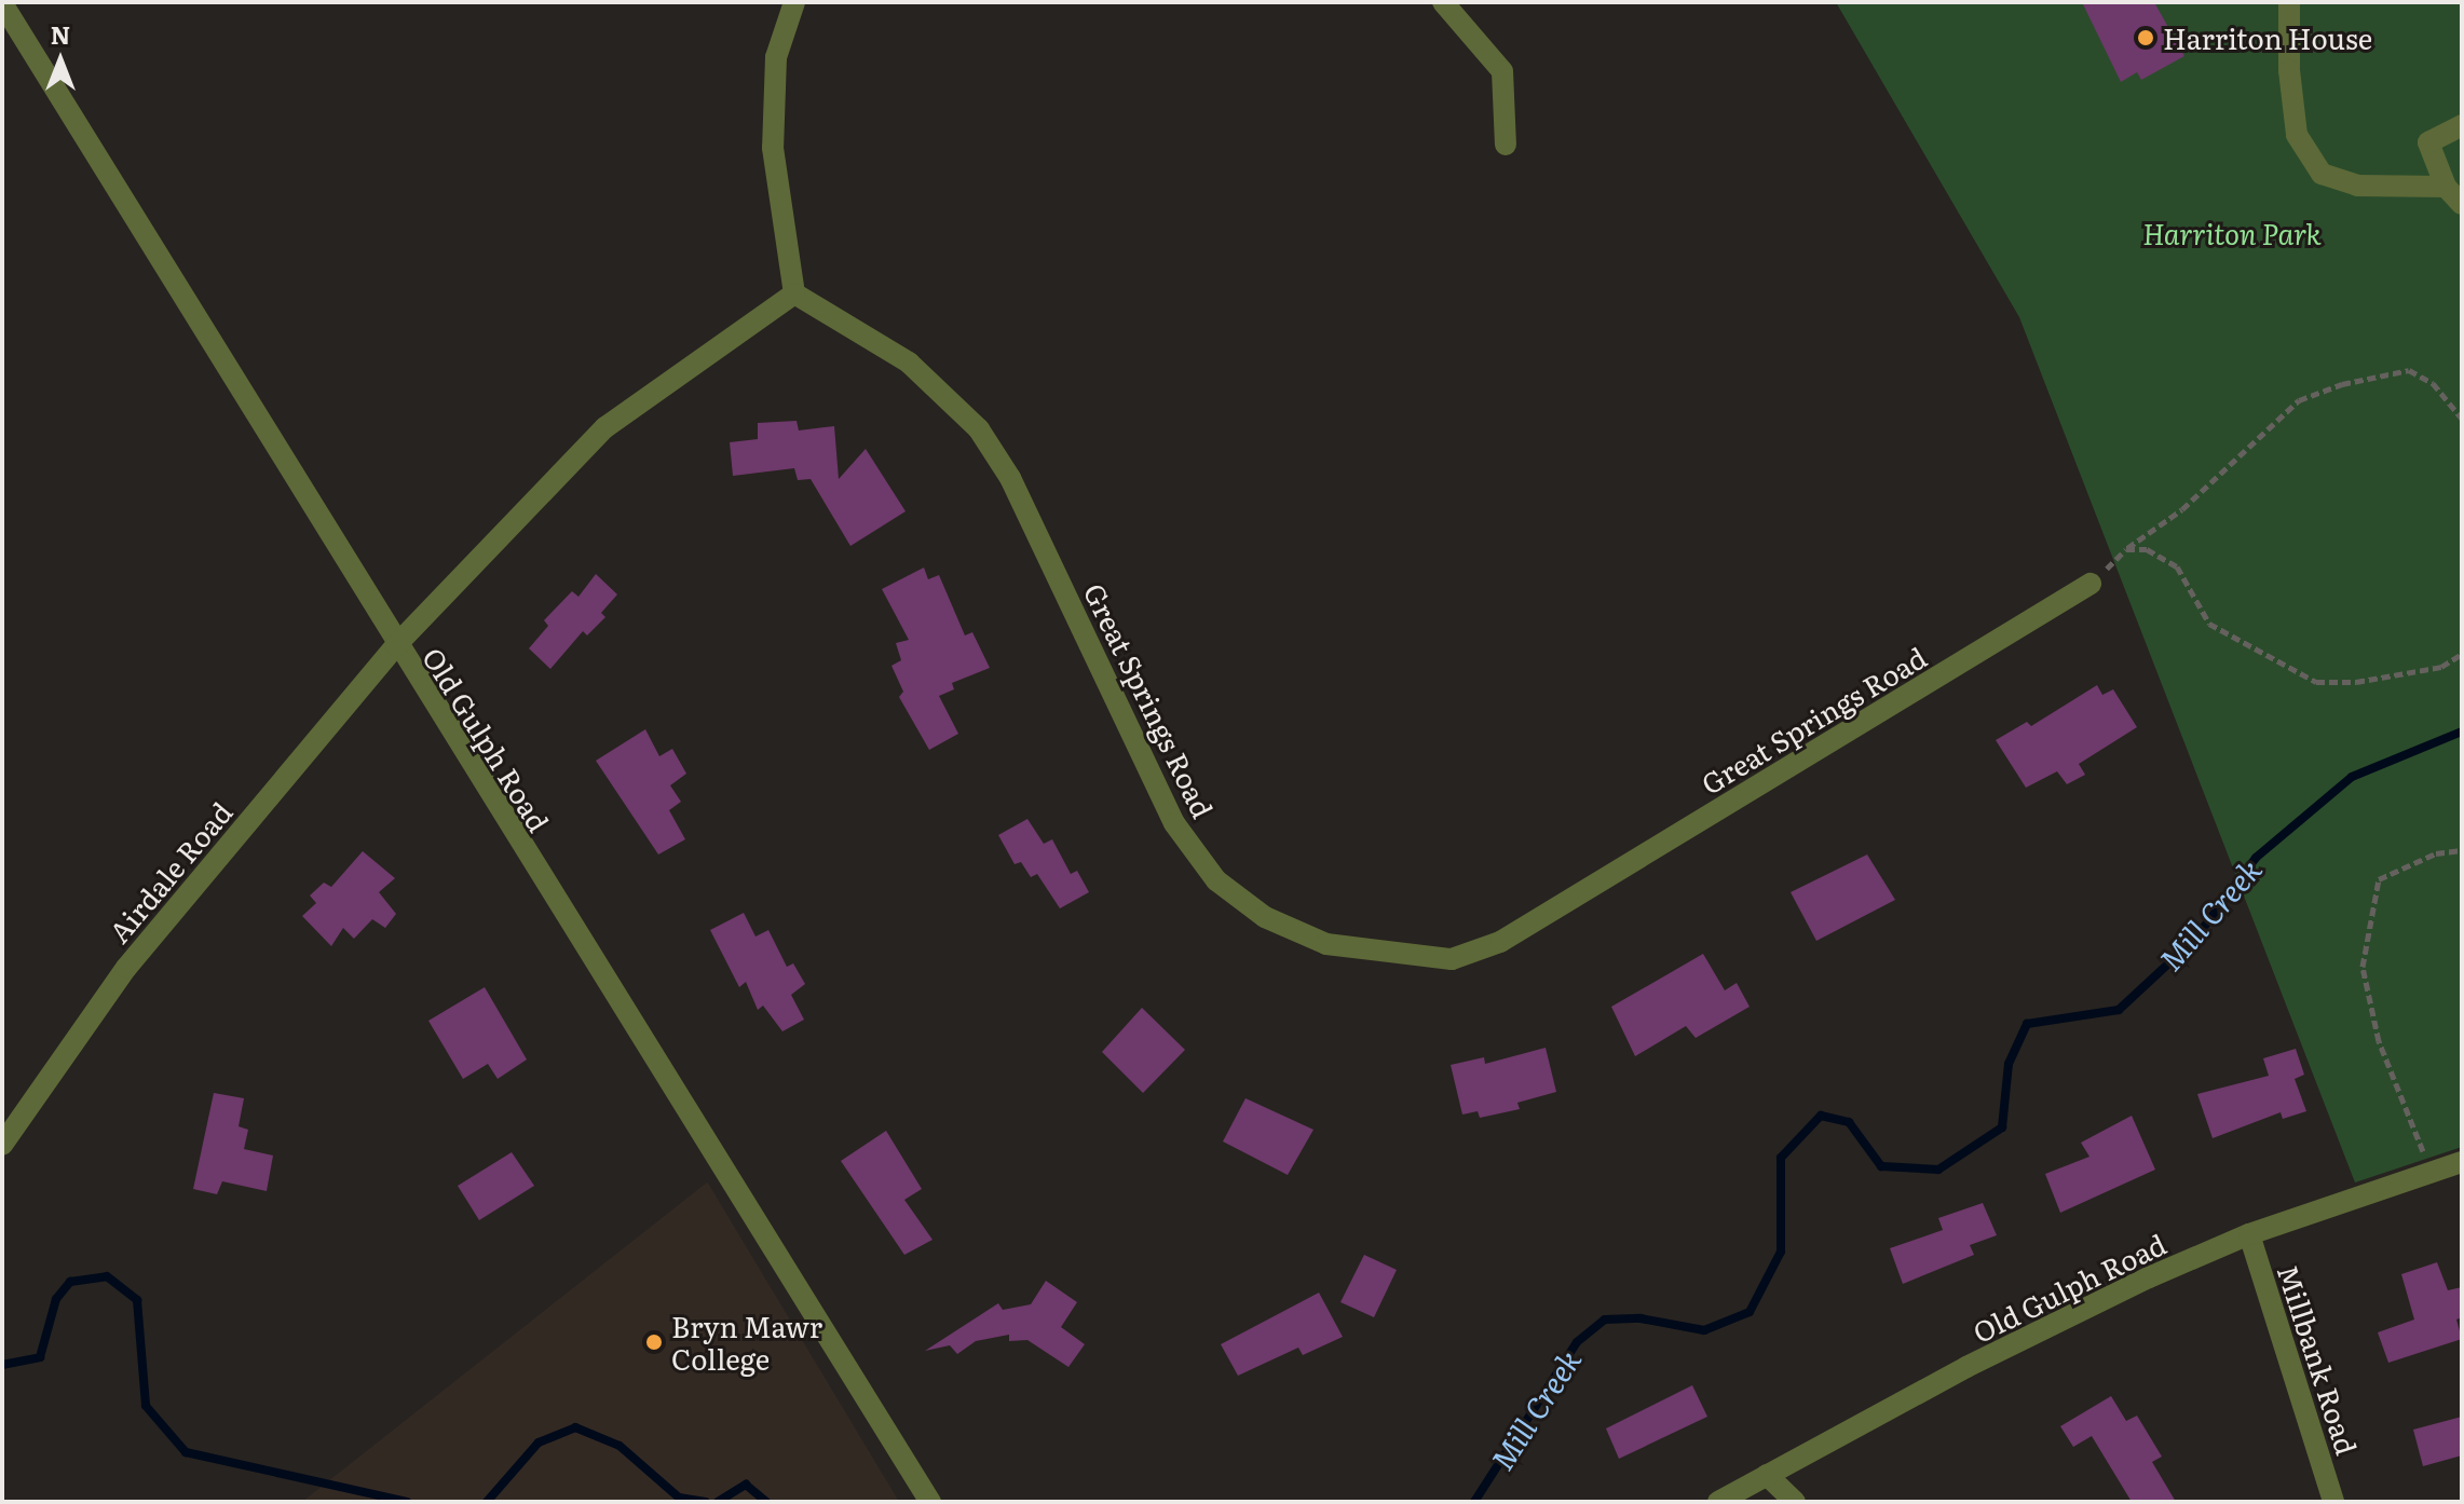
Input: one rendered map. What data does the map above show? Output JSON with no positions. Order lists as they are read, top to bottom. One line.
{"streets":{"street":["Great Springs Road","Old Gulph Road","Airdale Road","Millbank Road"]},"crossings":[["Old Gulph Road","Airdale Road"],["Old Gulph Road","Millbank Road"]],"water":["Mill Creek"],"parks":["Harriton Park"],"places":["Harriton House","Bryn Mawr College"],"north":"top"}
